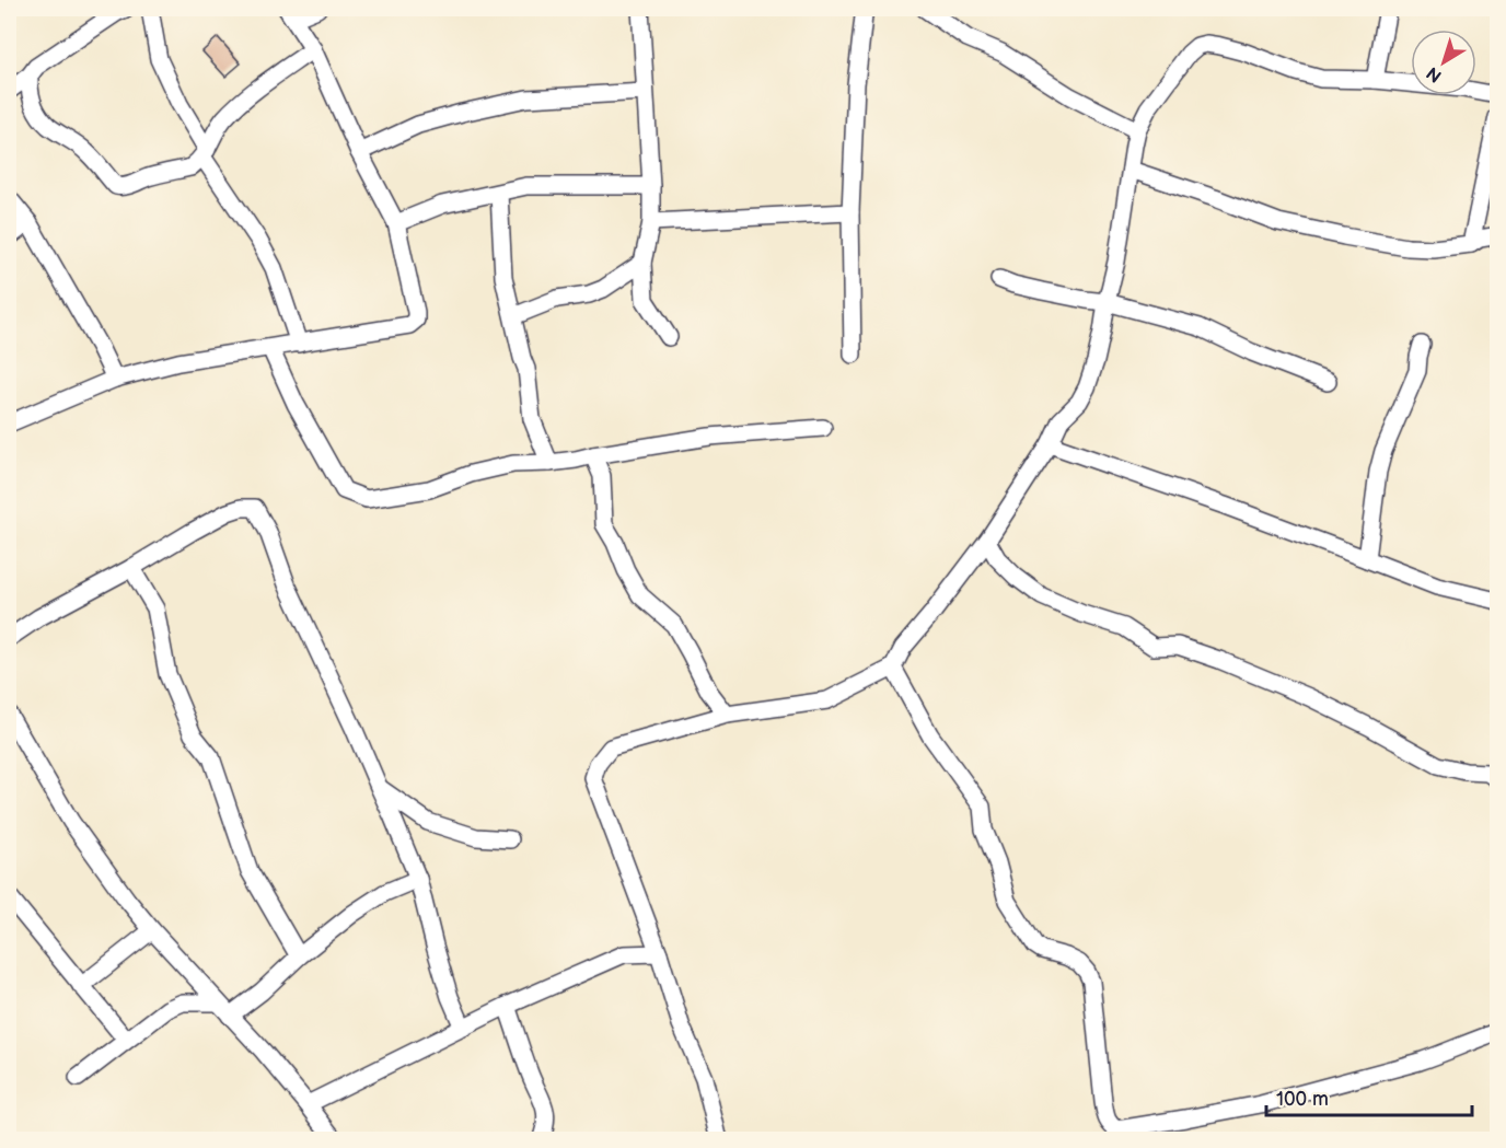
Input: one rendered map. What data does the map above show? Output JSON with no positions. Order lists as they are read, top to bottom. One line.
{"scale_bar":"100 m","north":"bottom left"}
